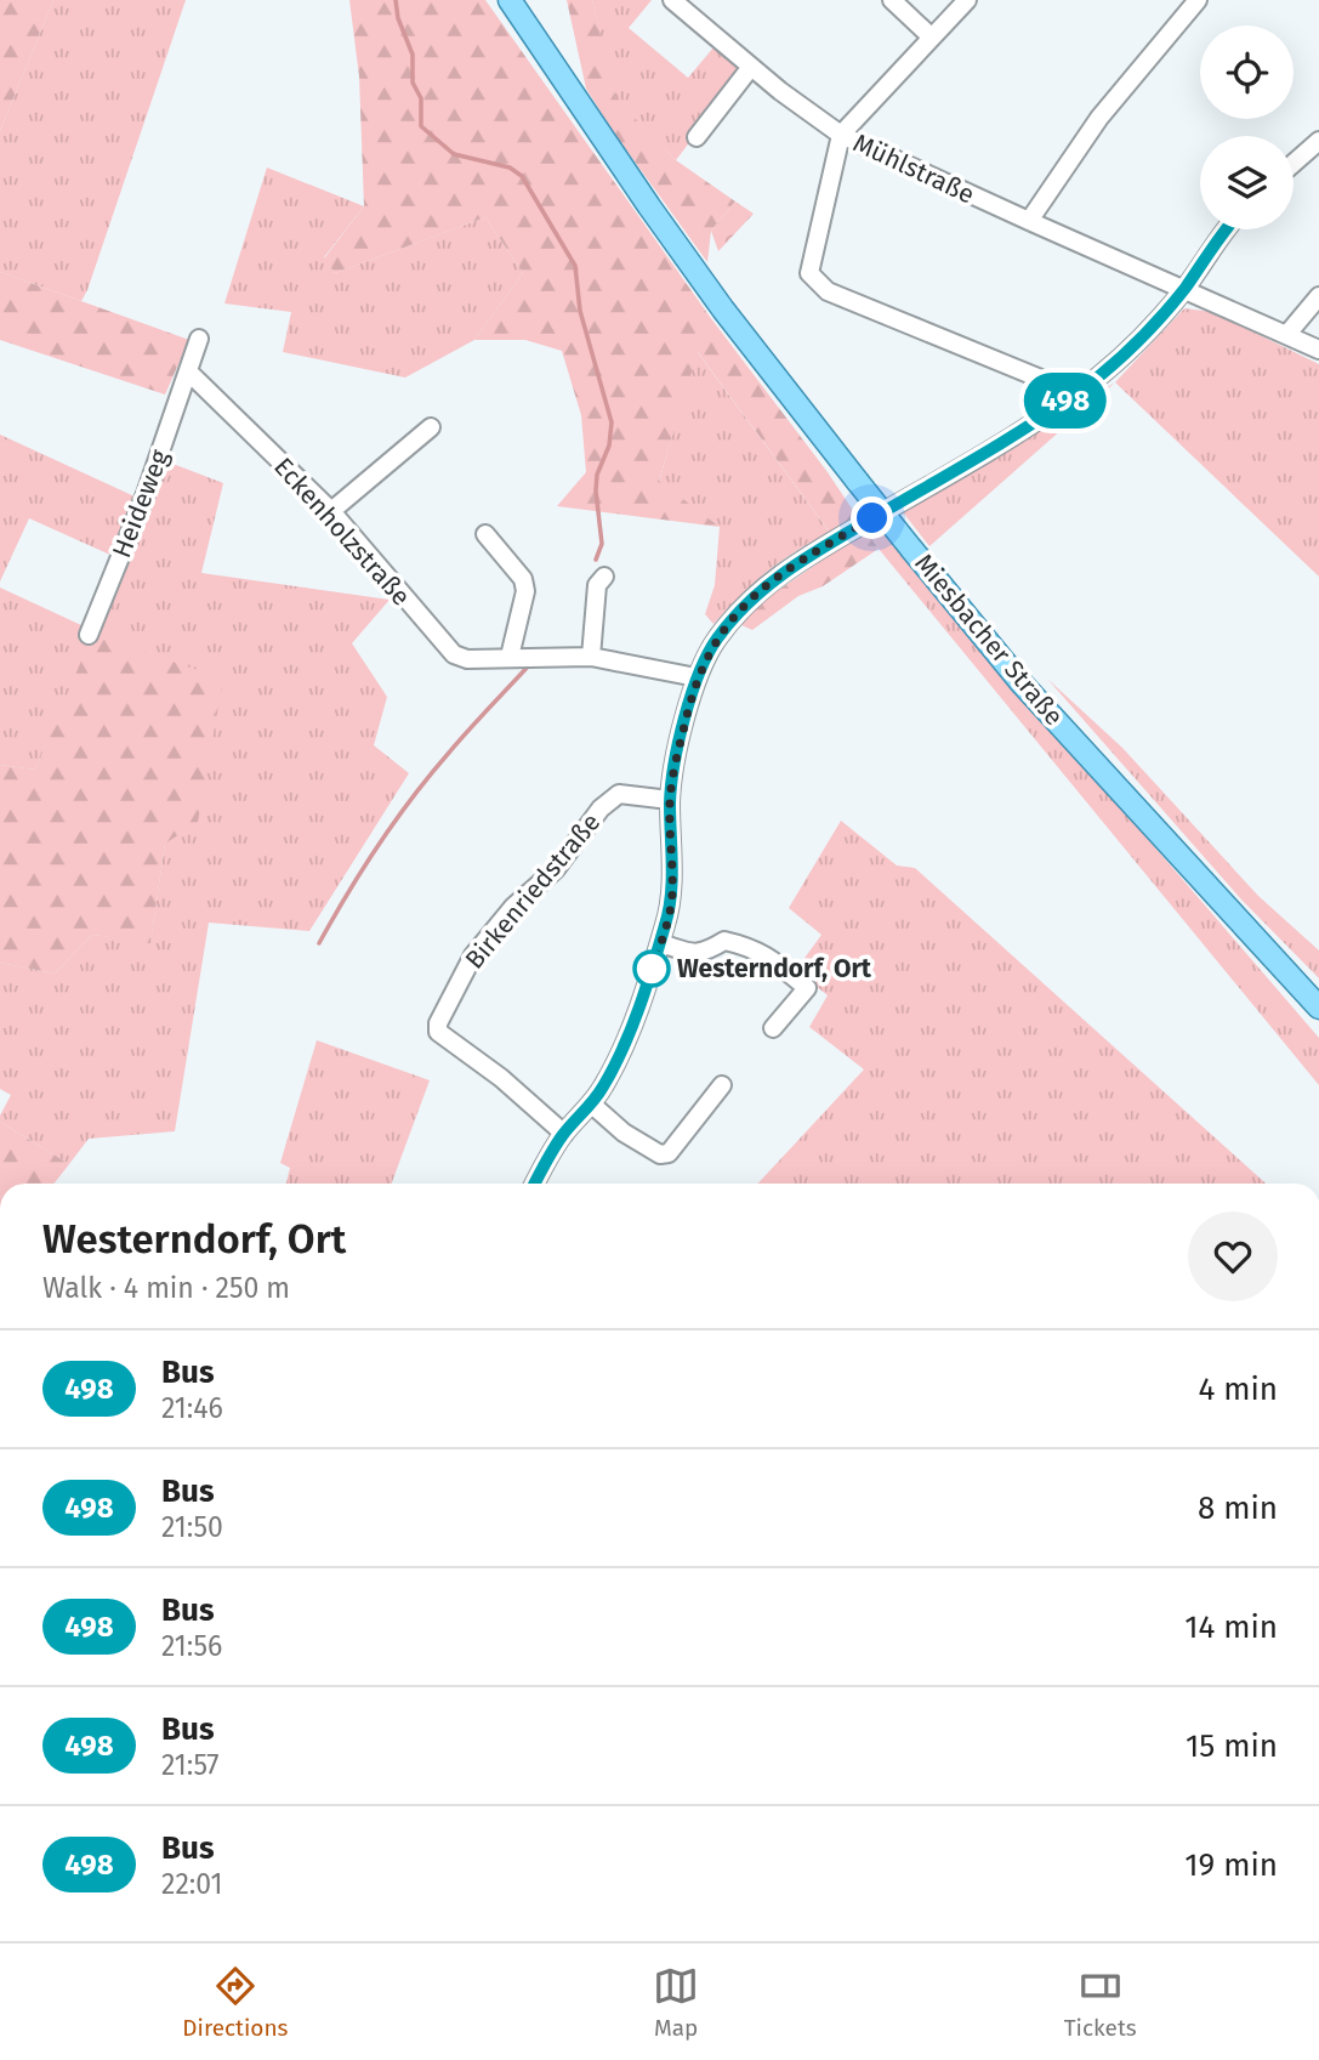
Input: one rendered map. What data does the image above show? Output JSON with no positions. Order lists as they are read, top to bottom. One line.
{"streets":{"main road":["Miesbacher Straße"],"street":["Mühlstraße","Heideweg","Eckenholzstraße","Birkenriedstraße"]},"crossings":[["Heideweg","Eckenholzstraße"]],"places":["Westerndorf, Ort"],"lines":["bus line 498"],"page":{"on_map":"498","heading":["Westerndorf, Ort","Walk · 4 min · 250 m"],"list":[{"mark":"498","name":"Bus","note":"21:46","value":"4 min"},{"mark":"498","name":"Bus","note":"21:50","value":"8 min"},{"mark":"498","name":"Bus","note":"21:56","value":"14 min"},{"mark":"498","name":"Bus","note":"21:57","value":"15 min"},{"mark":"498","name":"Bus","note":"22:01","value":"19 min"}],"tabs":["Directions","Map","Tickets"]}}
